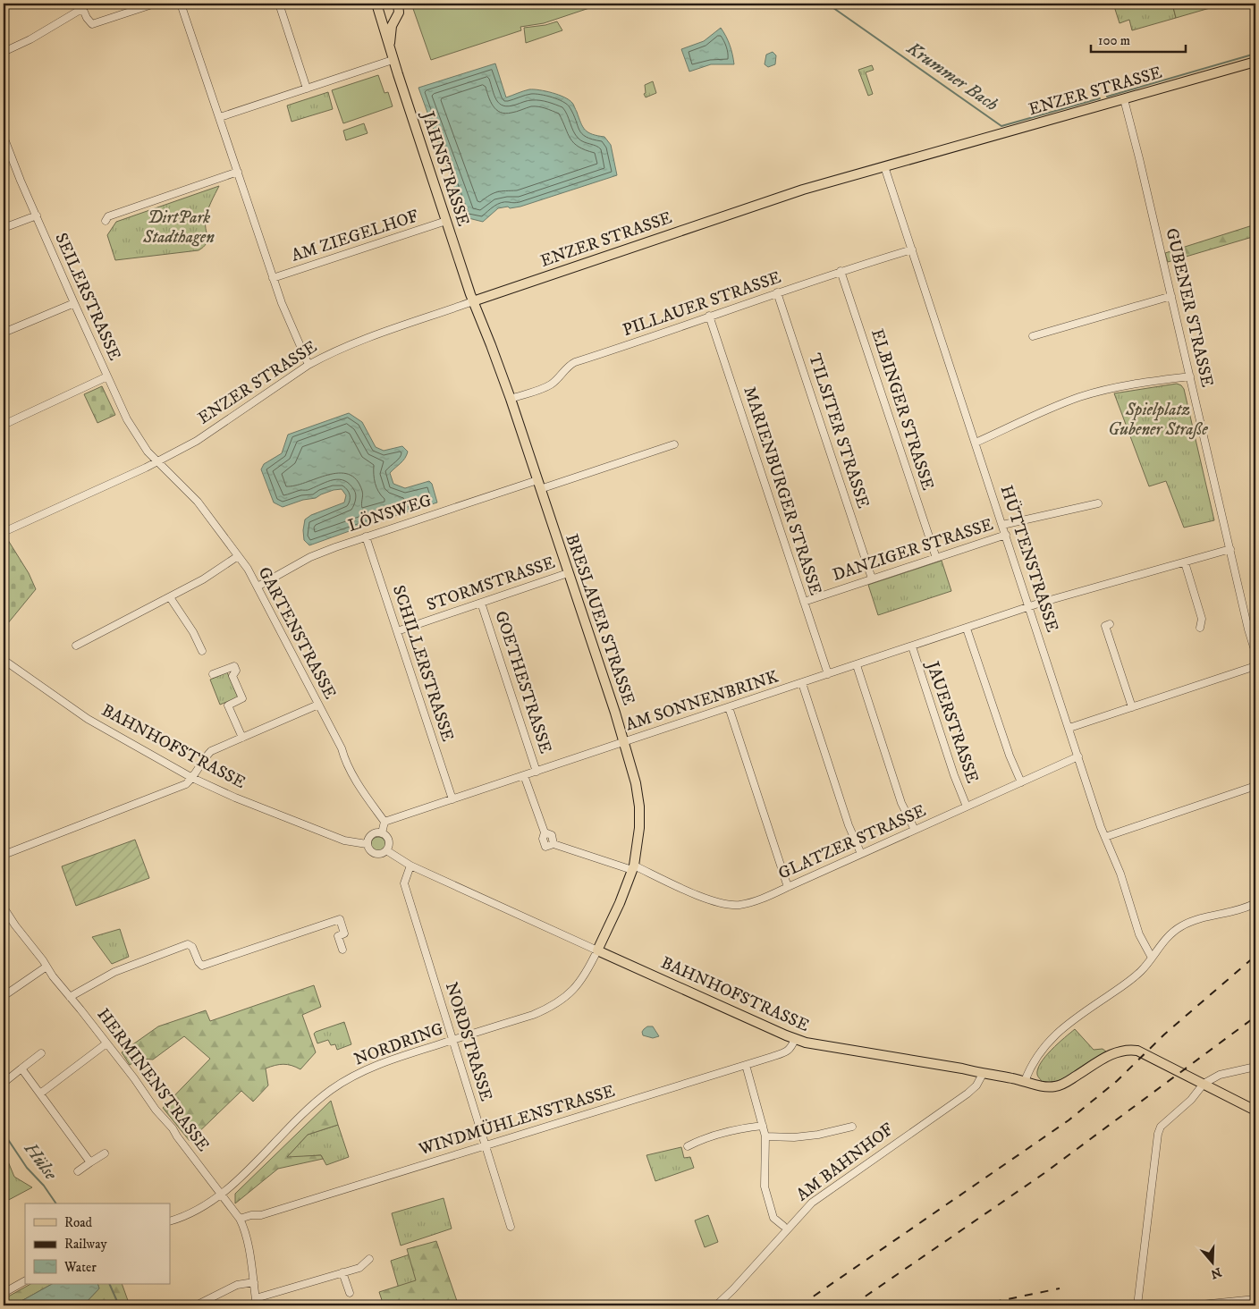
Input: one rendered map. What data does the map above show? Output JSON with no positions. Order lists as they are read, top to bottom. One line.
{"streets":{"main road":["ENZER STRASSE","JAHNSTRASSE","BRESLAUER STRASSE","BAHNHOFSTRASSE"],"street":["AM ZIEGELHOF","SEILERSTRASSE","PILLAUER STRASSE","GUBENER STRASSE","ELBINGER STRASSE","TILSITER STRASSE","MARIENBURGER STRASSE","LÖNSWEG","DANZIGER STRASSE","HÜTTENSTRASSE","STORMSTRASSE","GARTENSTRASSE","SCHILLERSTRASSE","GOETHESTRASSE","AM SONNENBRINK","JAUERSTRASSE","GLATZER STRASSE","NORDSTRASSE","NORDRING","HERMINENSTRASSE","WINDMÜHLENSTRASSE","AM BAHNHOF"]},"crossings":[["ENZER STRASSE","JAHNSTRASSE"],["ENZER STRASSE","SEILERSTRASSE"],["ENZER STRASSE","GUBENER STRASSE"],["ENZER STRASSE","HÜTTENSTRASSE"],["ENZER STRASSE","BRESLAUER STRASSE"],["ENZER STRASSE","GARTENSTRASSE"],["JAHNSTRASSE","AM ZIEGELHOF"],["JAHNSTRASSE","BRESLAUER STRASSE"],["SEILERSTRASSE","GARTENSTRASSE"],["PILLAUER STRASSE","ELBINGER STRASSE"],["PILLAUER STRASSE","TILSITER STRASSE"],["PILLAUER STRASSE","MARIENBURGER STRASSE"],["PILLAUER STRASSE","HÜTTENSTRASSE"],["PILLAUER STRASSE","BRESLAUER STRASSE"],["GUBENER STRASSE","AM SONNENBRINK"],["ELBINGER STRASSE","DANZIGER STRASSE"],["TILSITER STRASSE","DANZIGER STRASSE"],["MARIENBURGER STRASSE","DANZIGER STRASSE"],["MARIENBURGER STRASSE","AM SONNENBRINK"],["LÖNSWEG","BRESLAUER STRASSE"],["LÖNSWEG","GARTENSTRASSE"],["LÖNSWEG","SCHILLERSTRASSE"],["DANZIGER STRASSE","HÜTTENSTRASSE"],["HÜTTENSTRASSE","AM SONNENBRINK"],["HÜTTENSTRASSE","GLATZER STRASSE"],["STORMSTRASSE","BRESLAUER STRASSE"],["STORMSTRASSE","SCHILLERSTRASSE"],["STORMSTRASSE","GOETHESTRASSE"],["BRESLAUER STRASSE","AM SONNENBRINK"],["BRESLAUER STRASSE","BAHNHOFSTRASSE"],["BRESLAUER STRASSE","GLATZER STRASSE"],["BRESLAUER STRASSE","NORDRING"],["GARTENSTRASSE","AM SONNENBRINK"],["SCHILLERSTRASSE","AM SONNENBRINK"],["GOETHESTRASSE","AM SONNENBRINK"],["AM SONNENBRINK","JAUERSTRASSE"],["AM SONNENBRINK","GLATZER STRASSE"],["JAUERSTRASSE","GLATZER STRASSE"],["BAHNHOFSTRASSE","NORDSTRASSE"],["BAHNHOFSTRASSE","NORDRING"],["BAHNHOFSTRASSE","WINDMÜHLENSTRASSE"],["BAHNHOFSTRASSE","AM BAHNHOF"],["NORDSTRASSE","NORDRING"],["NORDSTRASSE","WINDMÜHLENSTRASSE"],["NORDRING","HERMINENSTRASSE"],["HERMINENSTRASSE","WINDMÜHLENSTRASSE"]],"water":["Krummer Bach","Hülse"],"parks":["DirtPark Stadthagen","Spielplatz Gubener Straße"],"legend":["Road","Railway","Water"],"scale_bar":"100 m","north":"bottom"}
